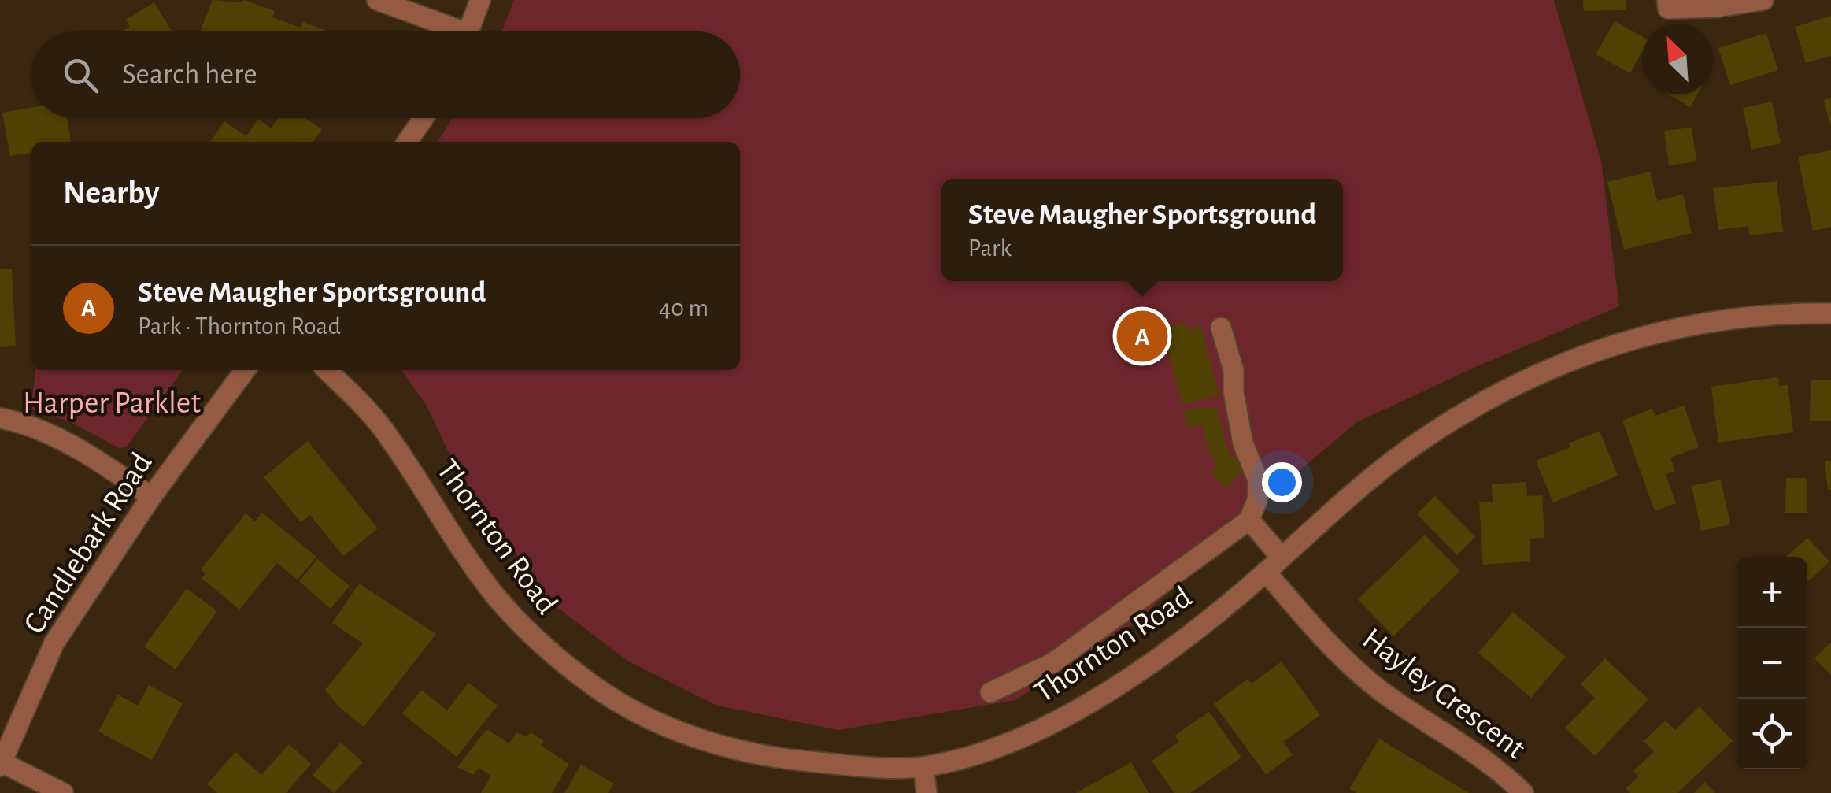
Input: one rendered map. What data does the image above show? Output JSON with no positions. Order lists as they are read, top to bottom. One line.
{"streets":{"street":["Thornton Road","Candlebark Road","Hayley Crescent"]},"crossings":[["Thornton Road","Hayley Crescent"]],"parks":["Harper Parklet"],"north":"top left","page":{"search":"Search here","heading":"Nearby","popup":["Steve Maugher Sportsground","Park"],"list":[{"mark":"A","name":"Steve Maugher Sportsground","note":"Park · Thornton Road","value":"40 m"}],"pins":"A","map_buttons":["+","−"]}}
